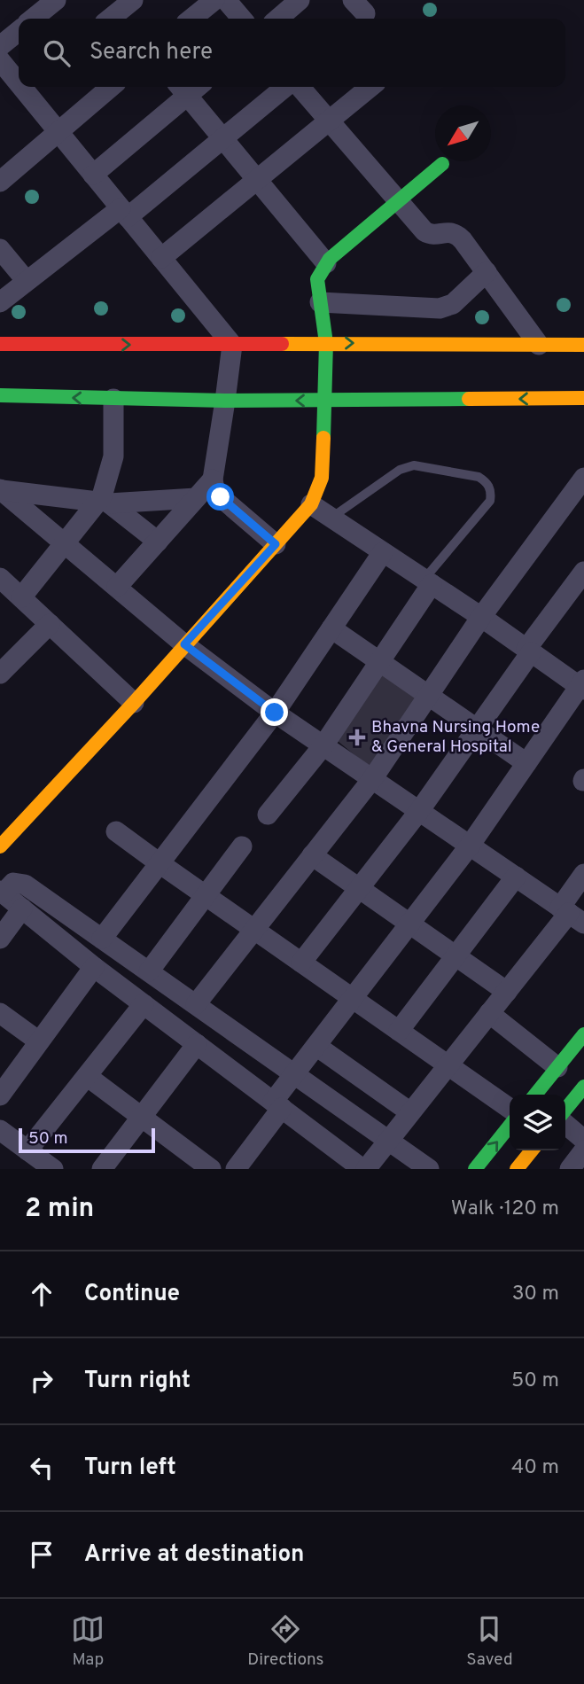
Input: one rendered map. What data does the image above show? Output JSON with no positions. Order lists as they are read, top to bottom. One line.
{"places":{"health":["Bhavna Nursing Home & General Hospital"]},"scale_bar":"50 m","north":"bottom left","page":{"search":"Search here","scale":"50 m","heading":["2 min","Walk · 120 m"],"list":[["Continue","30 m"],["Turn right","50 m"],["Turn left","40 m"],"Arrive at destination"],"nav":["Map","Directions","Saved"]}}
